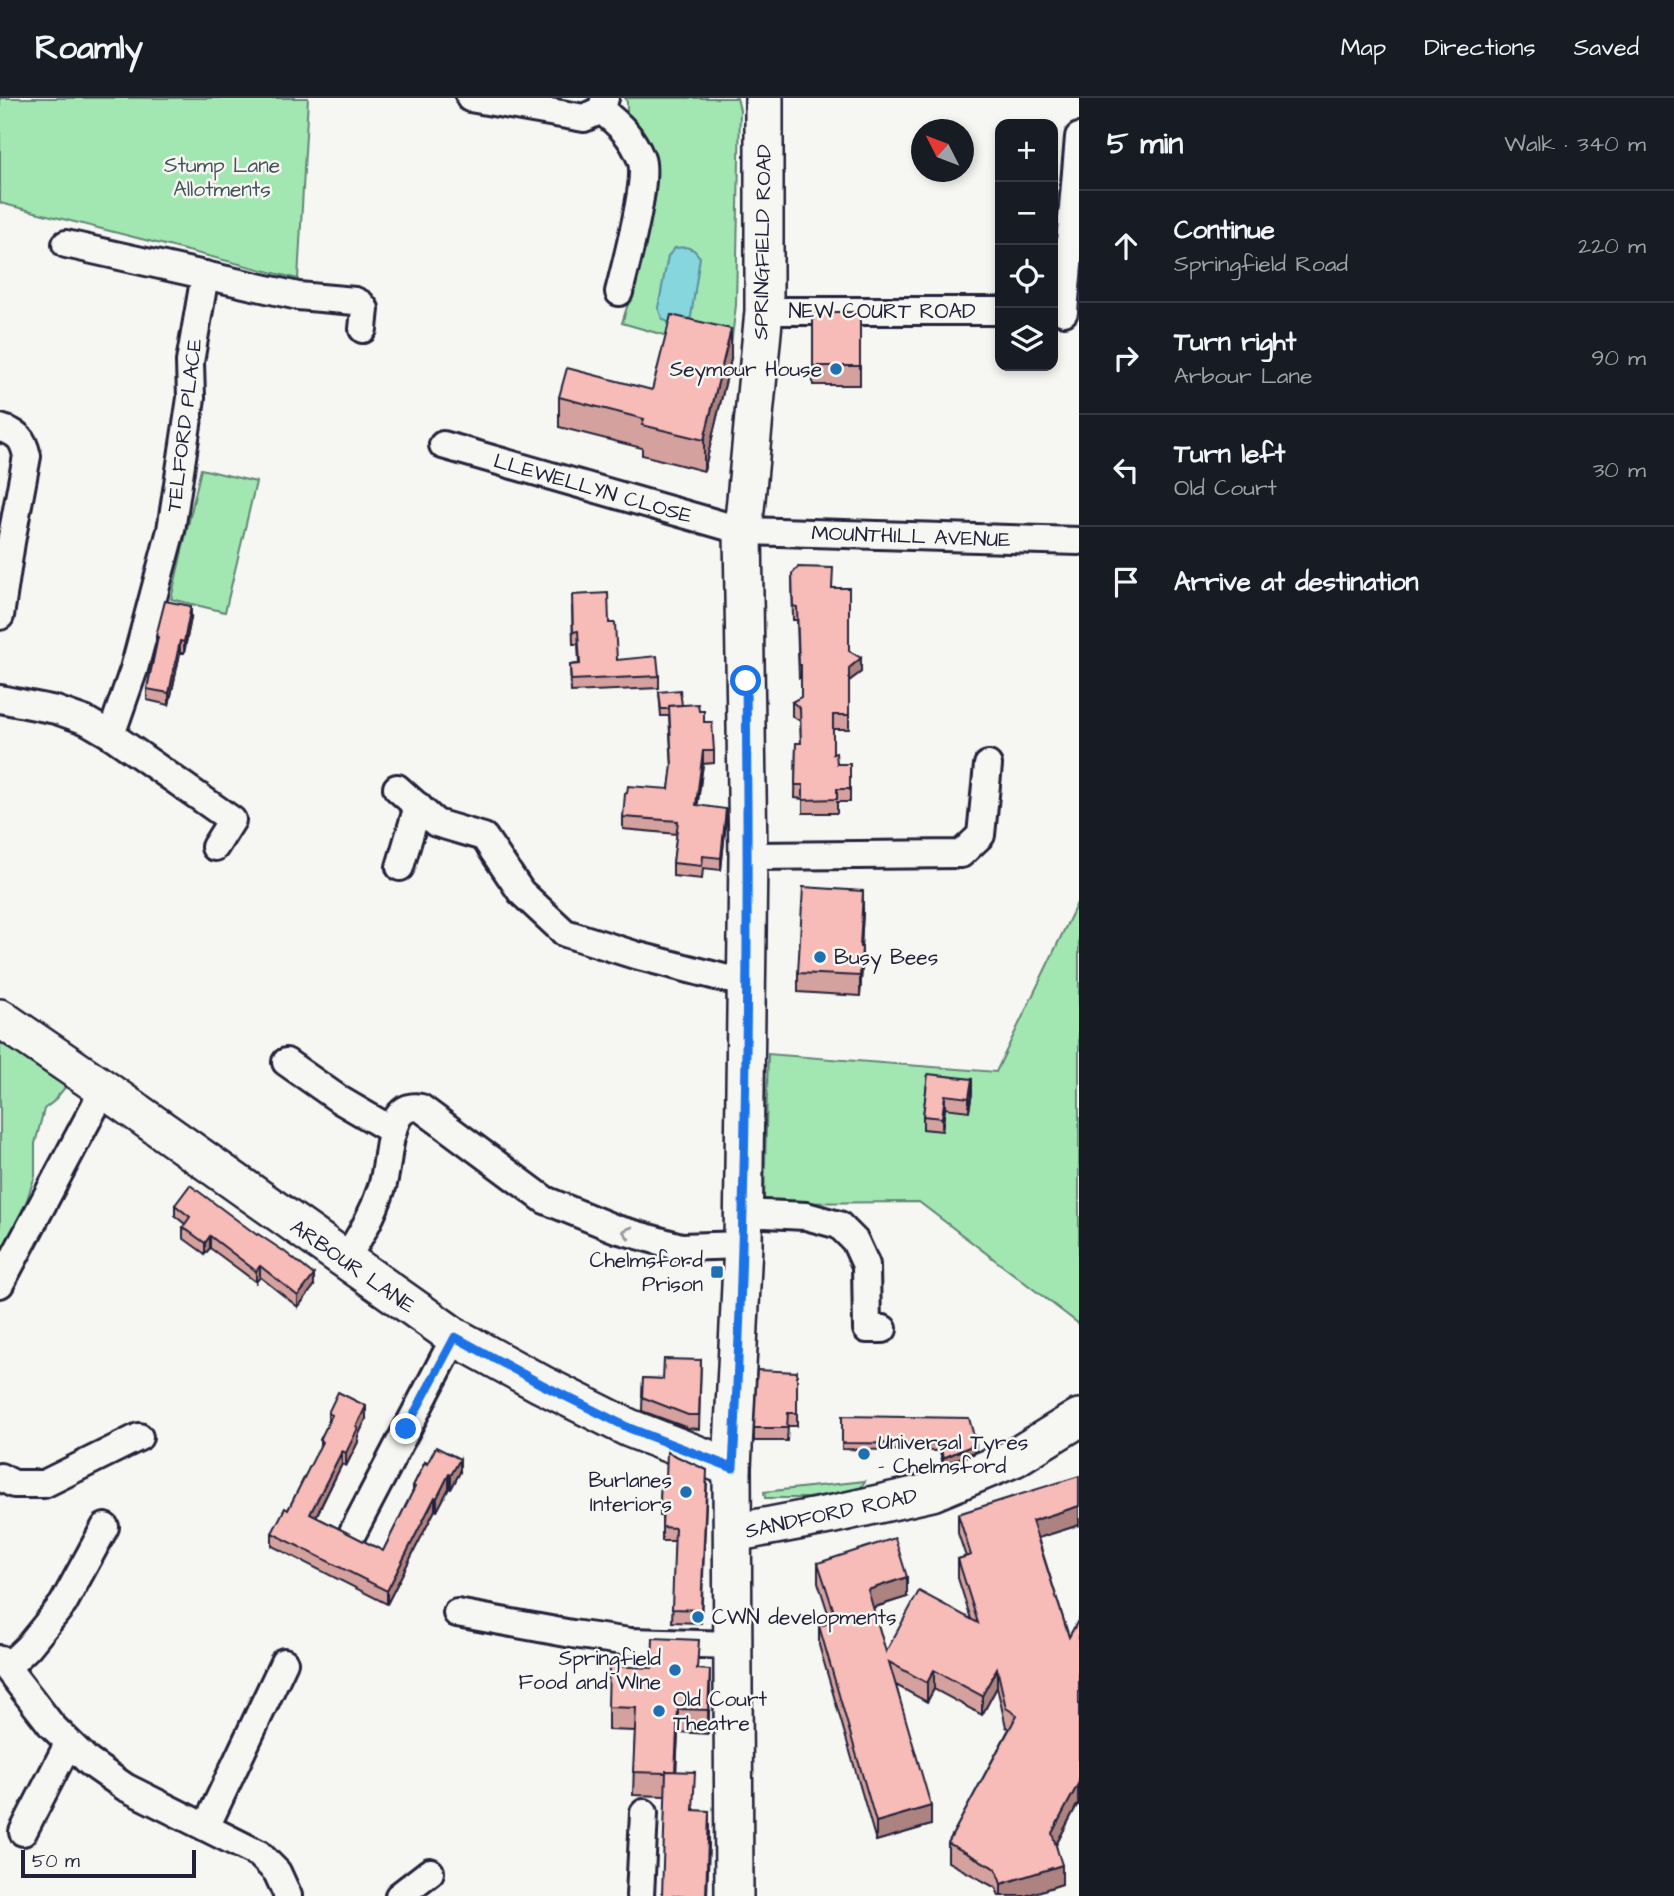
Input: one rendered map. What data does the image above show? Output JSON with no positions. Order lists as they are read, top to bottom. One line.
{"streets":{"main road":["SPRINGFIELD ROAD","ARBOUR LANE","SANDFORD ROAD"],"street":["NEW COURT ROAD","TELFORD PLACE","LLEWELLYN CLOSE","MOUNTHILL AVENUE"]},"crossings":[["SPRINGFIELD ROAD","NEW COURT ROAD"],["SPRINGFIELD ROAD","LLEWELLYN CLOSE"],["SPRINGFIELD ROAD","MOUNTHILL AVENUE"],["SPRINGFIELD ROAD","ARBOUR LANE"],["SPRINGFIELD ROAD","SANDFORD ROAD"],["LLEWELLYN CLOSE","MOUNTHILL AVENUE"]],"parks":["Stump Lane Allotments"],"places":{"other":["Seymour House","Busy Bees","Universal Tyres - Chelmsford","Burlanes Interiors","CWN developments","Springfield Food and WIne","Old Court Theatre"],"transit":["Chelmsford Prison"]},"scale_bar":"50 m","north":"top left","page":{"header":"Roamly","nav":["Map","Directions","Saved"],"heading":["5 min","Walk · 340 m"],"map_buttons":["+","−"],"list":[["Continue","Springfield Road","220 m"],["Turn right","Arbour Lane","90 m"],["Turn left","Old Court","30 m"],"Arrive at destination"],"scale":"50 m"}}
